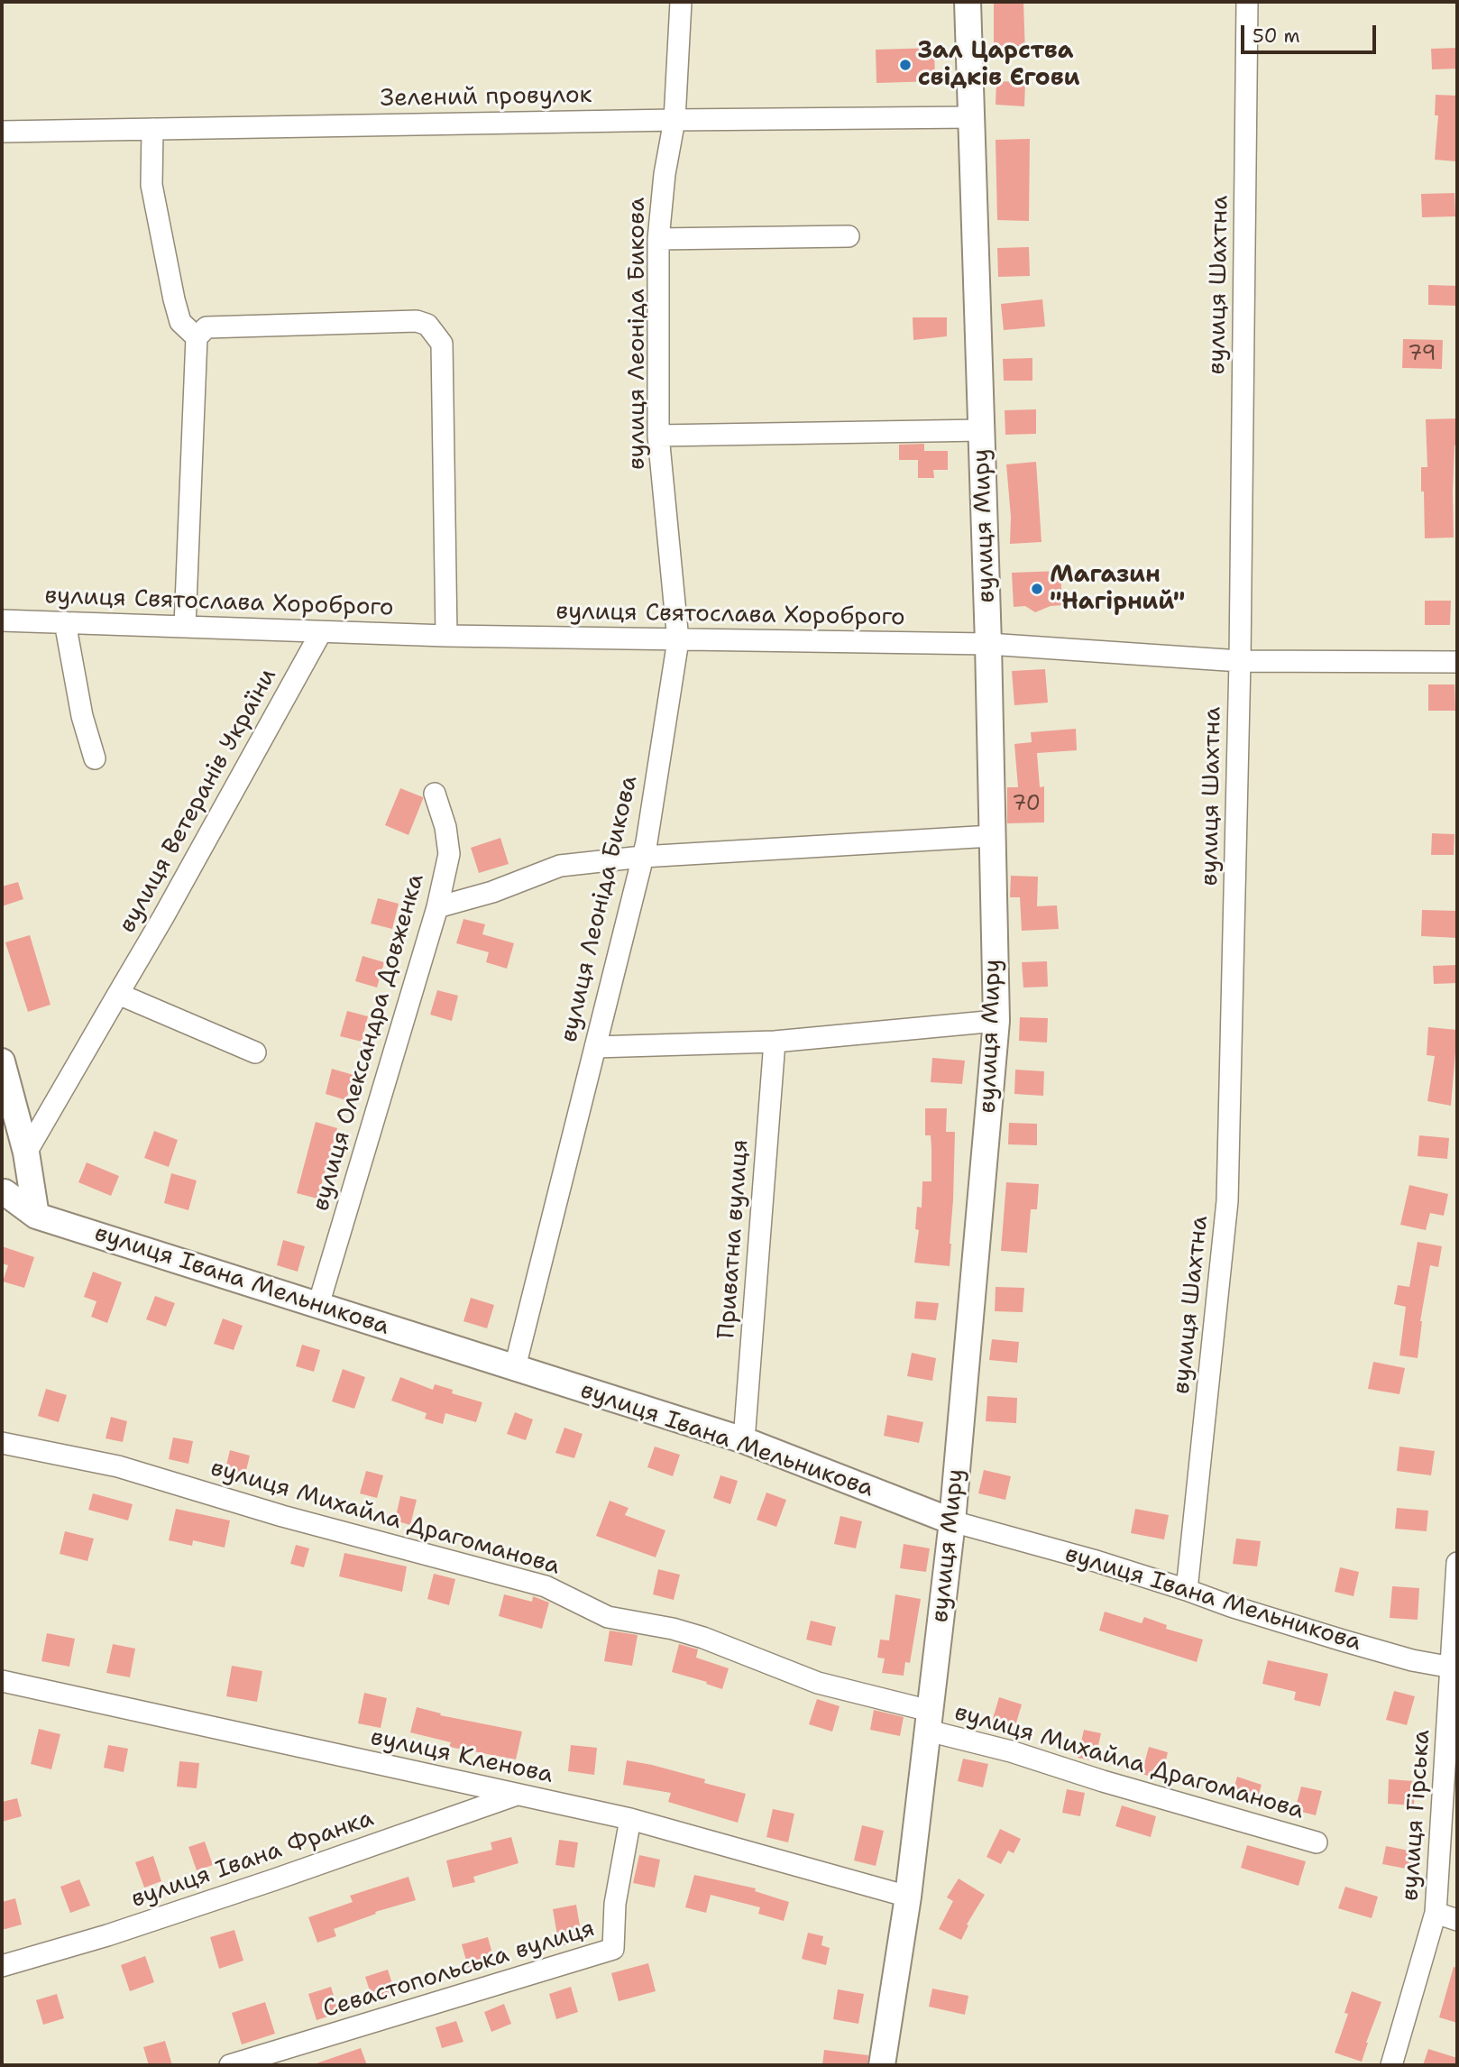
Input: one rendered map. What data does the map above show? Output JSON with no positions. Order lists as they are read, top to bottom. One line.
{"streets":{"street":["Зелений провулок","вулиця Шахтна","вулиця Леоніда Бикова","вулиця Миру","вулиця Святослава Хороброго","вулиця Ветеранів України","вулиця Олександра Довженка","Приватна вулиця","вулиця Івана Мельникова","вулиця Михайла Драгоманова","вулиця Кленова","вулиця Гірська","вулиця Івана Франка","Севастопольська вулиця"]},"crossings":[["Зелений провулок","вулиця Леоніда Бикова"],["Зелений провулок","вулиця Миру"],["вулиця Шахтна","вулиця Святослава Хороброго"],["вулиця Шахтна","вулиця Івана Мельникова"],["вулиця Леоніда Бикова","вулиця Святослава Хороброго"],["вулиця Леоніда Бикова","вулиця Івана Мельникова"],["вулиця Миру","вулиця Святослава Хороброго"],["вулиця Миру","вулиця Івана Мельникова"],["вулиця Миру","вулиця Михайла Драгоманова"],["вулиця Миру","вулиця Кленова"],["вулиця Святослава Хороброго","вулиця Ветеранів України"],["вулиця Олександра Довженка","вулиця Івана Мельникова"],["Приватна вулиця","вулиця Івана Мельникова"],["вулиця Івана Мельникова","вулиця Гірська"],["вулиця Кленова","вулиця Івана Франка"],["вулиця Кленова","Севастопольська вулиця"]],"places":["Зал Царства свідків Єгови","Магазин \"Нагірний\""],"house_numbers":["79","70"],"scale_bar":"50 m"}
